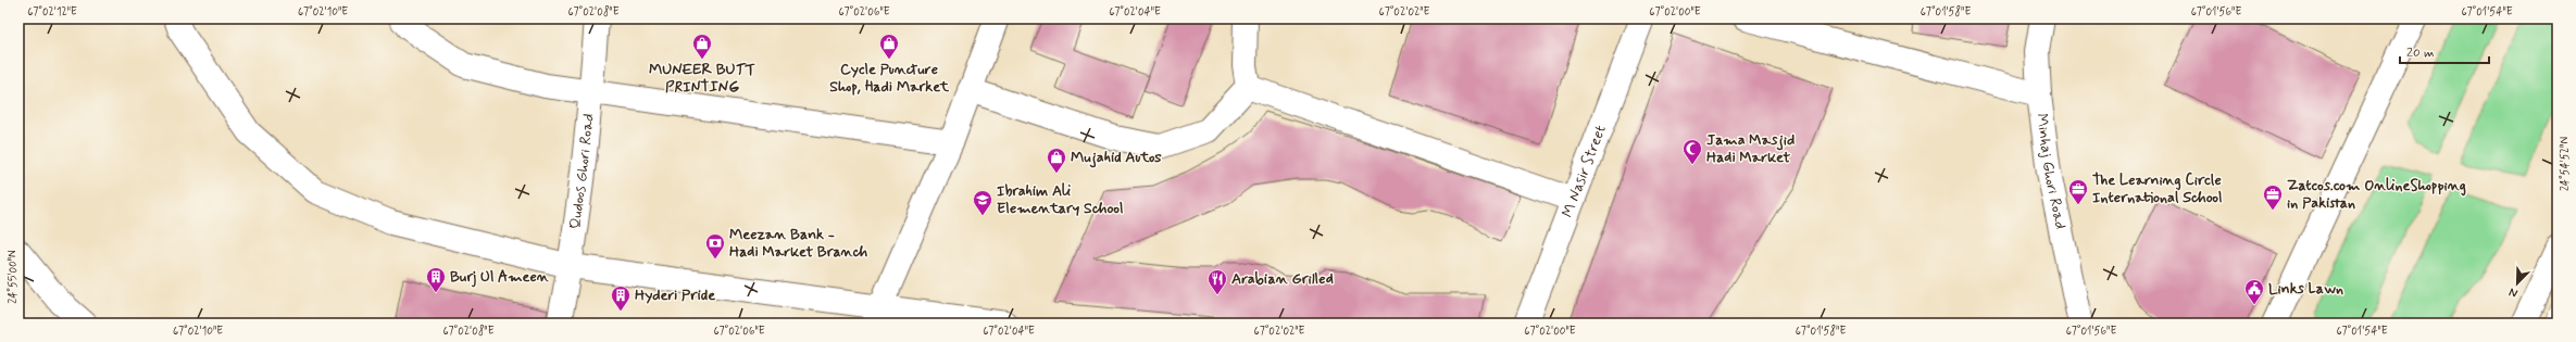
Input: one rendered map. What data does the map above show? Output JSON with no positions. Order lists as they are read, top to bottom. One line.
{"streets":{"street":["M Nasir Street","Qudoos Ghori Road","Minhaj Ghori Road"]},"places":{"shop":["MUNEER BUTT PRINTING","Cycle Puncture Shop, Hadi Market","Mujahid Autos"],"mosque":["Jama Masjid Hadi Market"],"office":["The Learning Circle International School","Zatcos.com OnlineShopping in Pakistan"],"school or university":["Ibrahim Ali Elementary School"],"bank":["Meezan Bank - Hadi Market Branch"],"building":["Burj Ul Ameen","Hyderi Pride"],"restaurant":["Arabian Grilled"],"public building":["Links Lawn"]},"scale_bar":"20 m","north":"bottom left","coordinates":["67°02'12\"E","67°02'10\"E","67°02'08\"E","67°02'06\"E","67°02'04\"E","67°02'02\"E","67°02'00\"E","67°01'58\"E","67°01'56\"E","67°01'54\"E","24°54'52\"N","24°55'00\"N"]}
